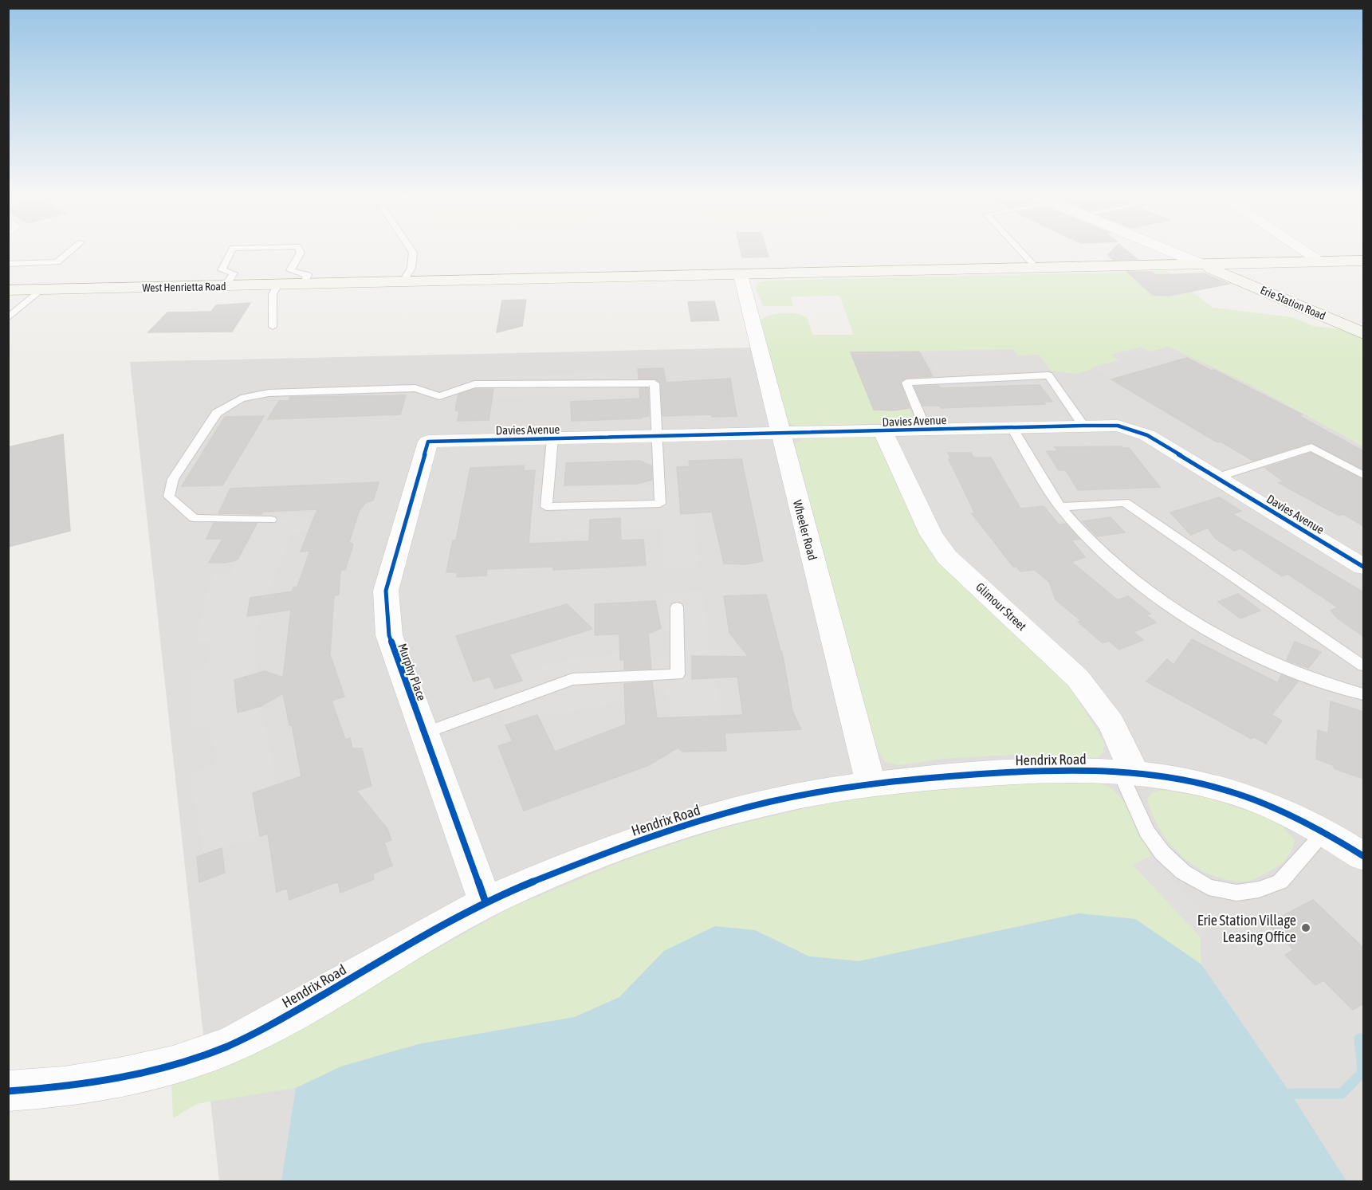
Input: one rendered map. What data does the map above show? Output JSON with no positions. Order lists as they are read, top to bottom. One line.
{"streets":{"main road":["West Henrietta Road","Erie Station Road"],"street":["Davies Avenue","Wheeler Road","Glimour Street","Murphy Place","Hendrix Road"]},"crossings":[["West Henrietta Road","Erie Station Road"],["West Henrietta Road","Wheeler Road"],["Davies Avenue","Wheeler Road"],["Davies Avenue","Glimour Street"],["Davies Avenue","Murphy Place"],["Wheeler Road","Hendrix Road"],["Glimour Street","Hendrix Road"],["Murphy Place","Hendrix Road"]],"places":["Erie Station Village Leasing Office"]}
